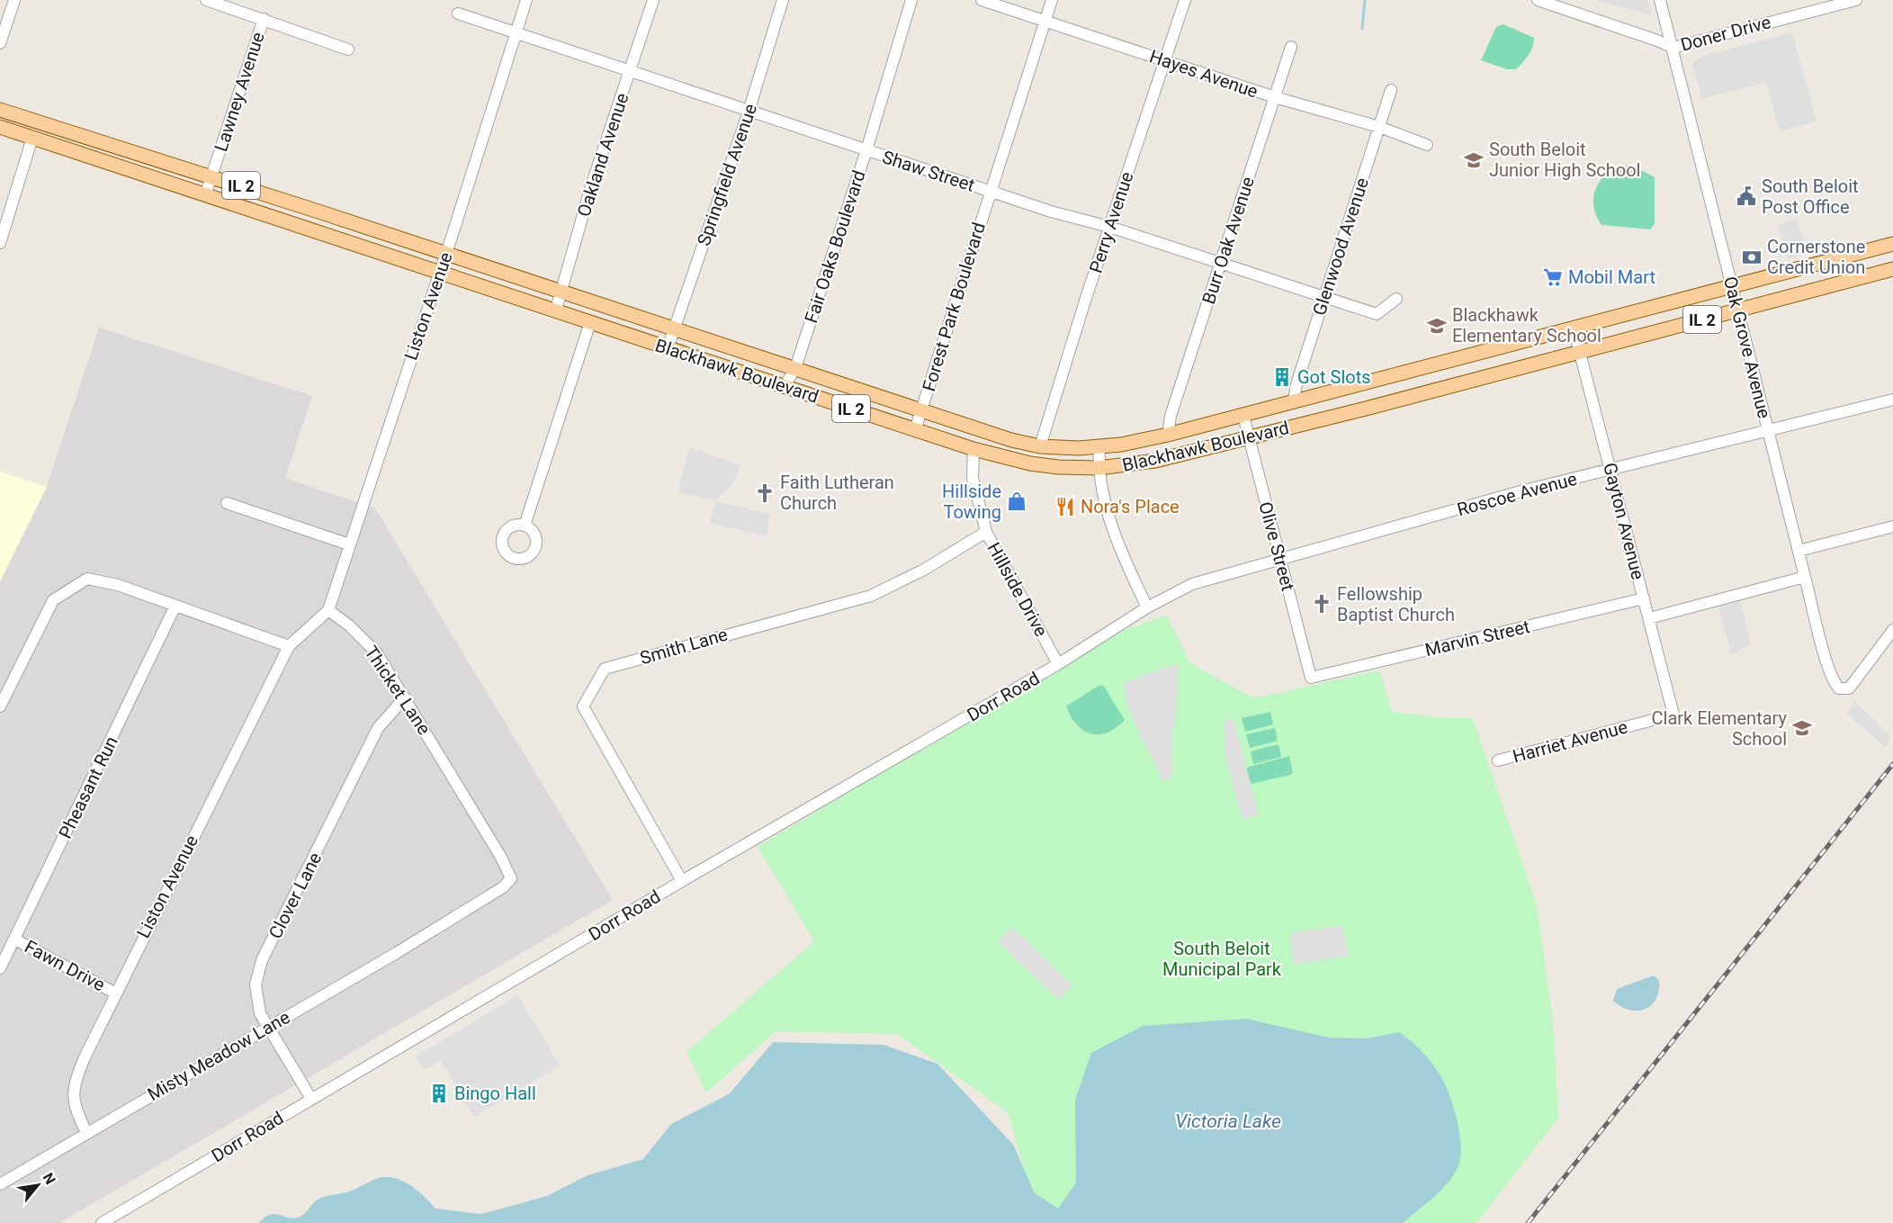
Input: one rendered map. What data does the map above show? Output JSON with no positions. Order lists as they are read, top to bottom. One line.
{"streets":{"main road":["IL 2","Blackhawk Boulevard"],"street":["Doner Drive","Hayes Avenue","Lawney Avenue","Oakland Avenue","Shaw Street","Springfield Avenue","Perry Avenue","Burr Oak Avenue","Fair Oaks Boulevard","Glenwood Avenue","Liston Avenue","Forest Park Boulevard","Oak Grove Avenue","Roscoe Avenue","Gayton Avenue","Olive Street","Hillside Drive","Marvin Street","Smith Lane","Thicket Lane","Dorr Road","Harriet Avenue","Pheasant Run","Clover Lane","Fawn Drive","Misty Meadow Lane"]},"crossings":[["Doner Drive","Oak Grove Avenue"],["Hayes Avenue","Perry Avenue"],["Hayes Avenue","Burr Oak Avenue"],["Hayes Avenue","Glenwood Avenue"],["Hayes Avenue","Forest Park Boulevard"],["Lawney Avenue","Blackhawk Boulevard"],["Oakland Avenue","Shaw Street"],["Oakland Avenue","Blackhawk Boulevard"],["Shaw Street","Springfield Avenue"],["Shaw Street","Perry Avenue"],["Shaw Street","Burr Oak Avenue"],["Shaw Street","Fair Oaks Boulevard"],["Shaw Street","Glenwood Avenue"],["Shaw Street","Liston Avenue"],["Shaw Street","Forest Park Boulevard"],["Springfield Avenue","Blackhawk Boulevard"],["IL 2","Blackhawk Boulevard"],["Perry Avenue","Blackhawk Boulevard"],["Burr Oak Avenue","Blackhawk Boulevard"],["Fair Oaks Boulevard","Blackhawk Boulevard"],["Glenwood Avenue","Blackhawk Boulevard"],["Liston Avenue","Blackhawk Boulevard"],["Liston Avenue","Thicket Lane"],["Liston Avenue","Fawn Drive"],["Liston Avenue","Misty Meadow Lane"],["Forest Park Boulevard","Blackhawk Boulevard"],["Oak Grove Avenue","Blackhawk Boulevard"],["Oak Grove Avenue","Roscoe Avenue"],["Blackhawk Boulevard","Gayton Avenue"],["Blackhawk Boulevard","Olive Street"],["Blackhawk Boulevard","Hillside Drive"],["Roscoe Avenue","Gayton Avenue"],["Roscoe Avenue","Olive Street"],["Roscoe Avenue","Dorr Road"],["Gayton Avenue","Marvin Street"],["Gayton Avenue","Harriet Avenue"],["Olive Street","Marvin Street"],["Hillside Drive","Smith Lane"],["Hillside Drive","Dorr Road"],["Smith Lane","Dorr Road"],["Thicket Lane","Clover Lane"],["Thicket Lane","Misty Meadow Lane"],["Dorr Road","Clover Lane"],["Pheasant Run","Fawn Drive"],["Clover Lane","Misty Meadow Lane"]],"water":["Victoria Lake"],"parks":["South Beloit Municipal Park"],"places":{"school or university":["South Beloit Junior High School","Blackhawk Elementary School","Clark Elementary School"],"public building":["South Beloit Post Office"],"bank":["Cornerstone Credit Union"],"supermarket":["Mobil Mart"],"building":["Got Slots","Bingo Hall"],"church":["Faith Lutheran Church","Fellowship Baptist Church"],"shop":["Hillside Towing"],"restaurant":["Nora's Place"]},"north":"top right"}
